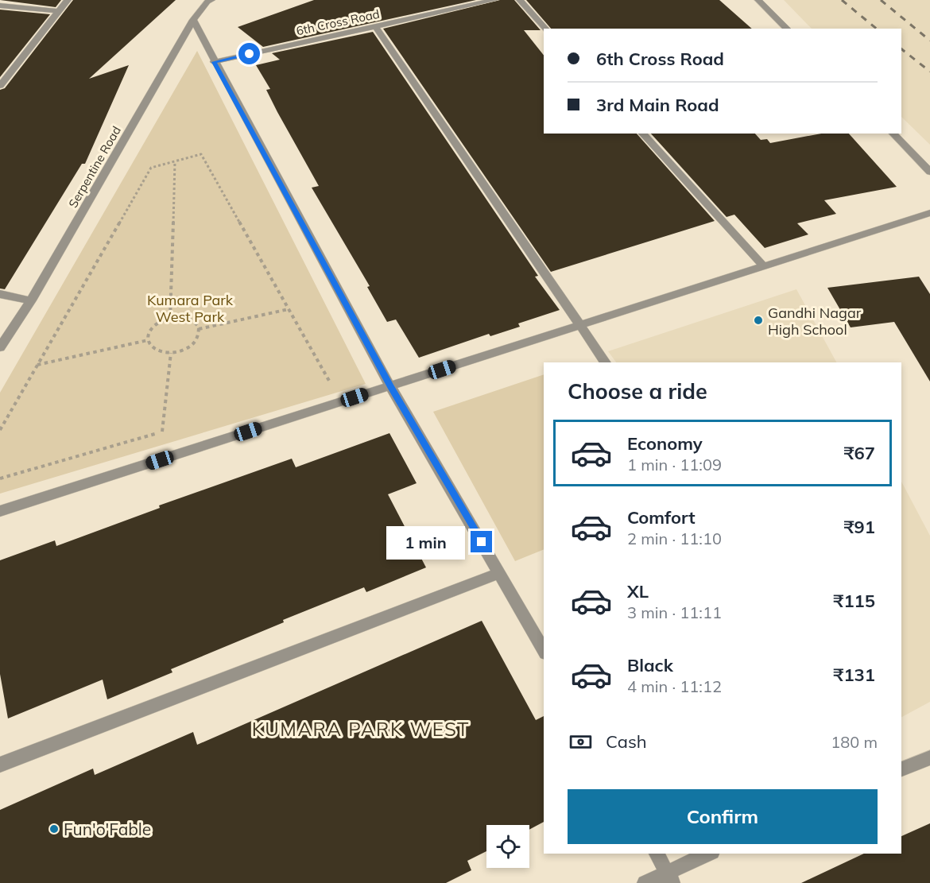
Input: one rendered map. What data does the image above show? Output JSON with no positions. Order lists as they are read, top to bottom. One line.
{"streets":{"street":["6th Cross Road","Serpentine Road"]},"districts":["KUMARA PARK WEST"],"parks":["Kumara Park West Park"],"places":["Gandhi Nagar High School","Fun'o'Fable"],"page":{"banner":["6th Cross Road","3rd Main Road"],"heading":"Choose a ride","list":[{"name":"Economy","note":"1 min · 11:09","value":"₹67"},{"name":"Comfort","note":"2 min · 11:10","value":"₹91"},{"name":"XL","note":"3 min · 11:11","value":"₹115"},{"name":"Black","note":"4 min · 11:12","value":"₹131"}],"bubble":"1 min","pay":["Cash","180 m"],"buttons":"Confirm"}}
